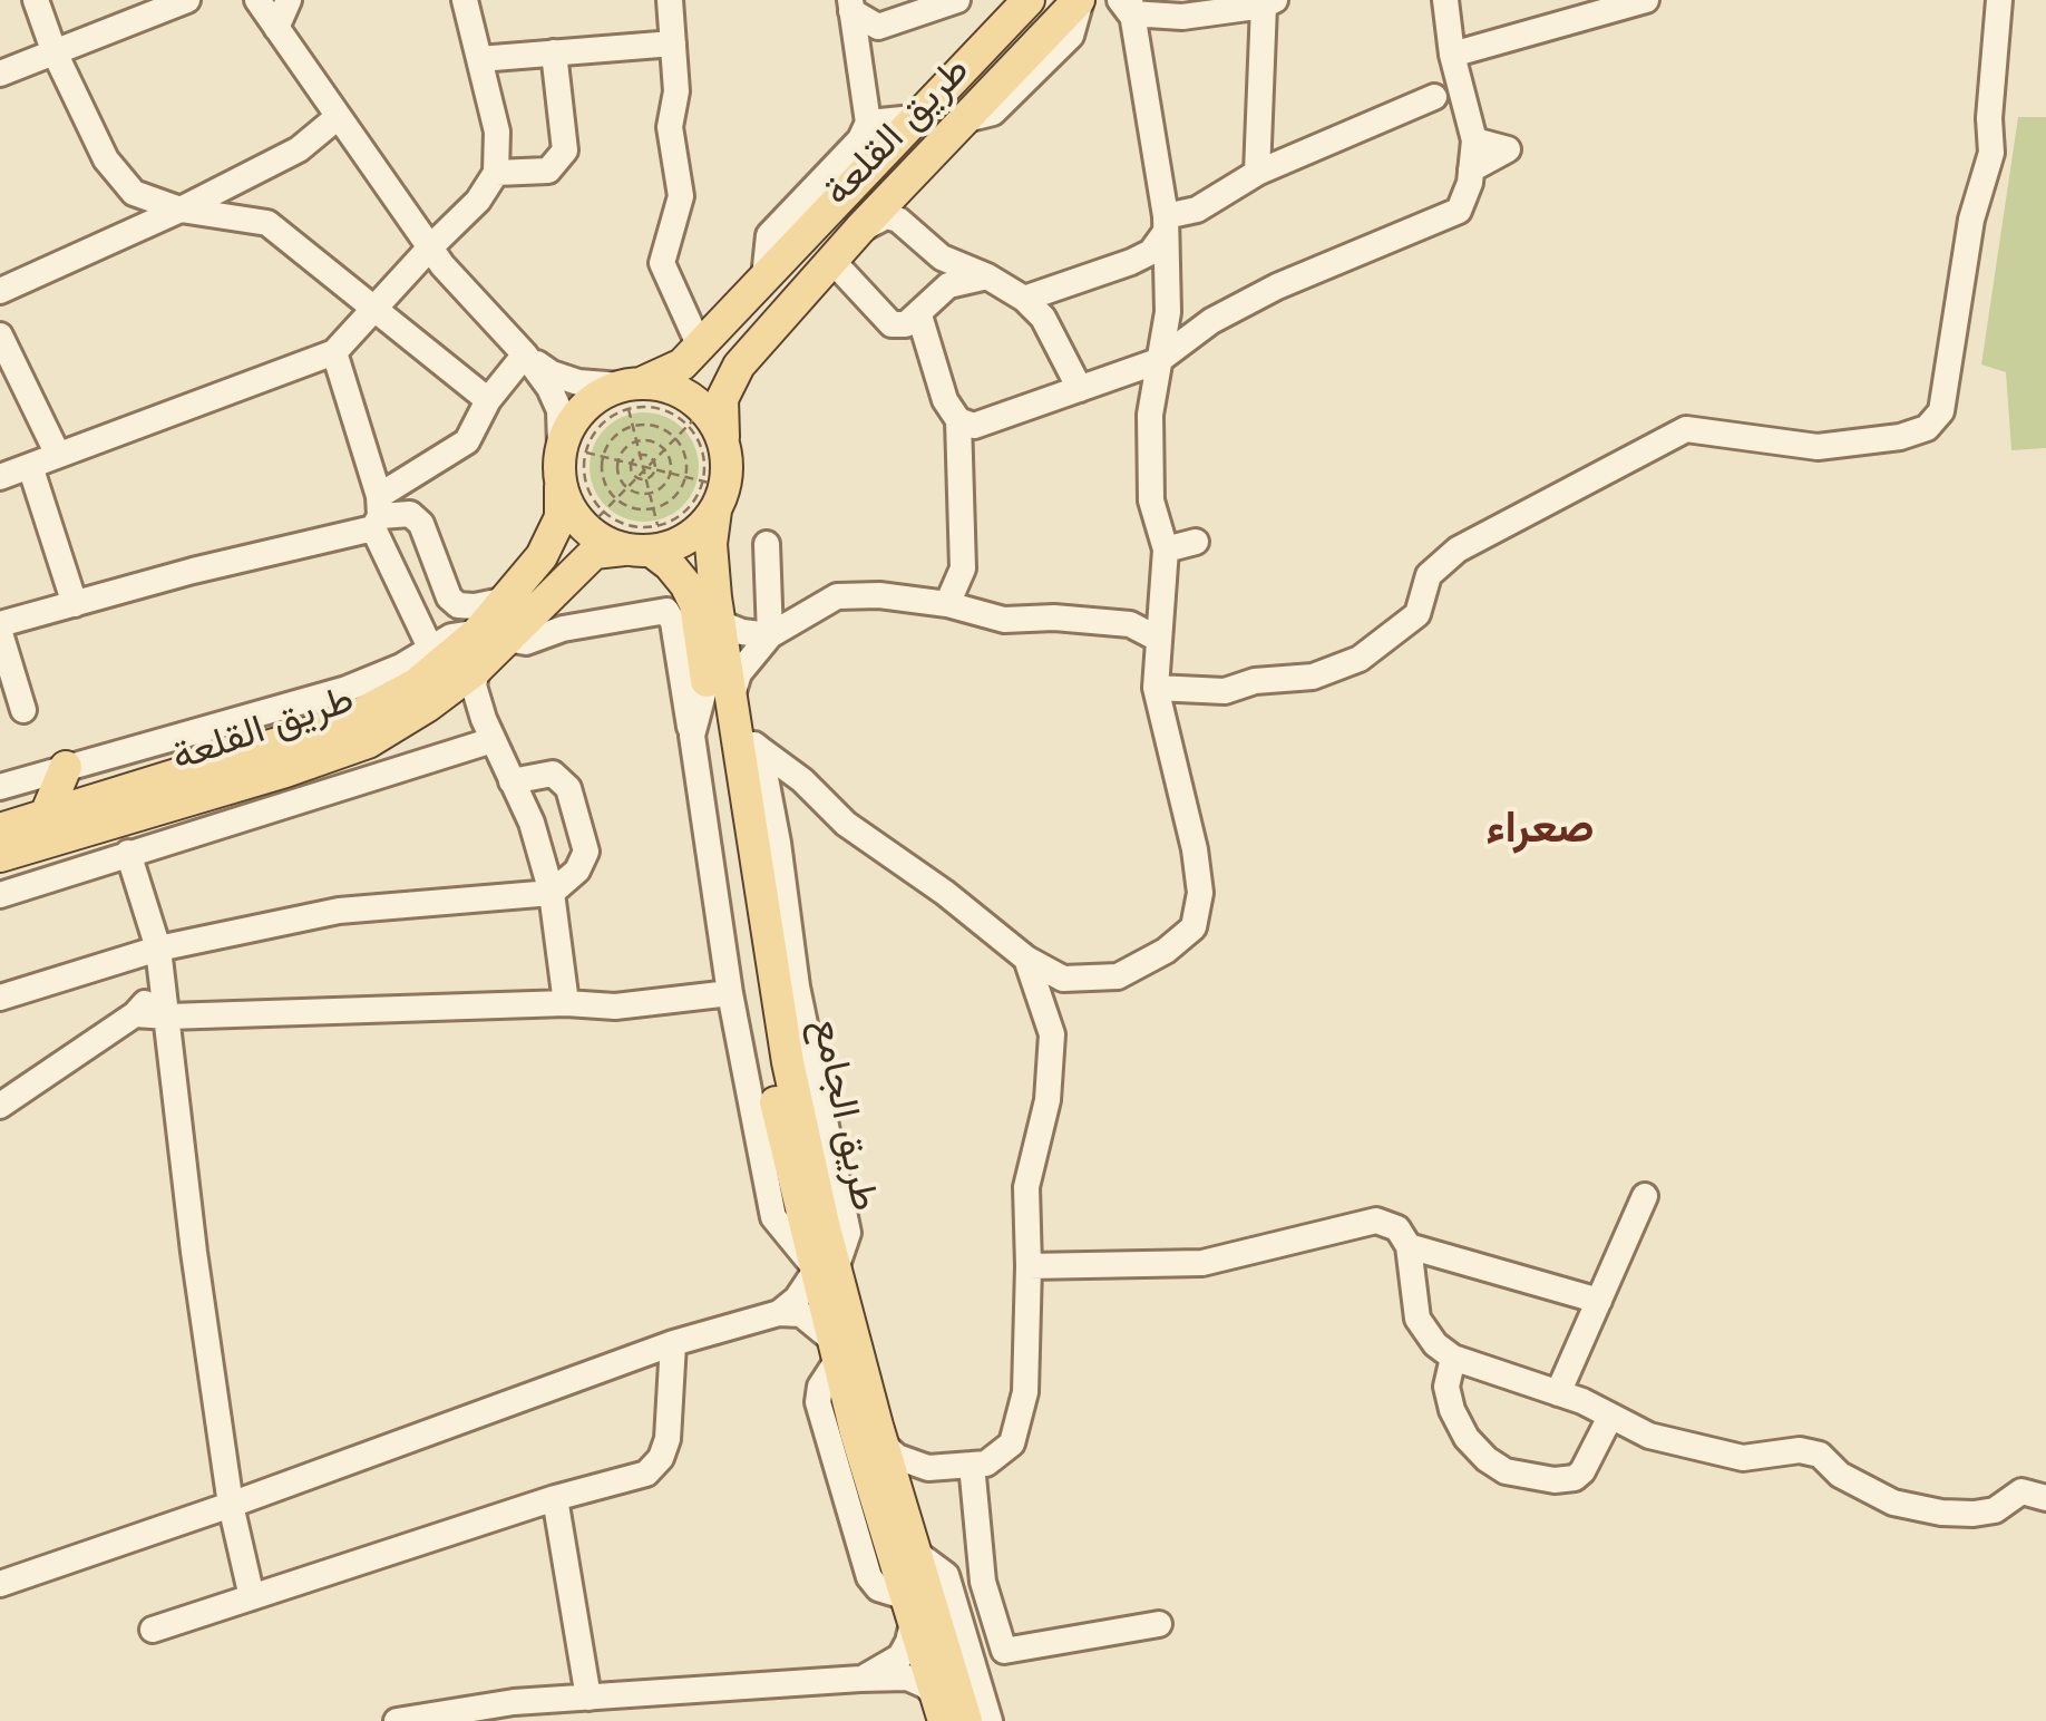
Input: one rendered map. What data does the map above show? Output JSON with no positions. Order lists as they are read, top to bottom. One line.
{"streets":{"main road":["طريق القلعة","طريق الجامع"]},"crossings":[["طريق القلعة","طريق الجامع"]],"districts":["صعراء"]}
